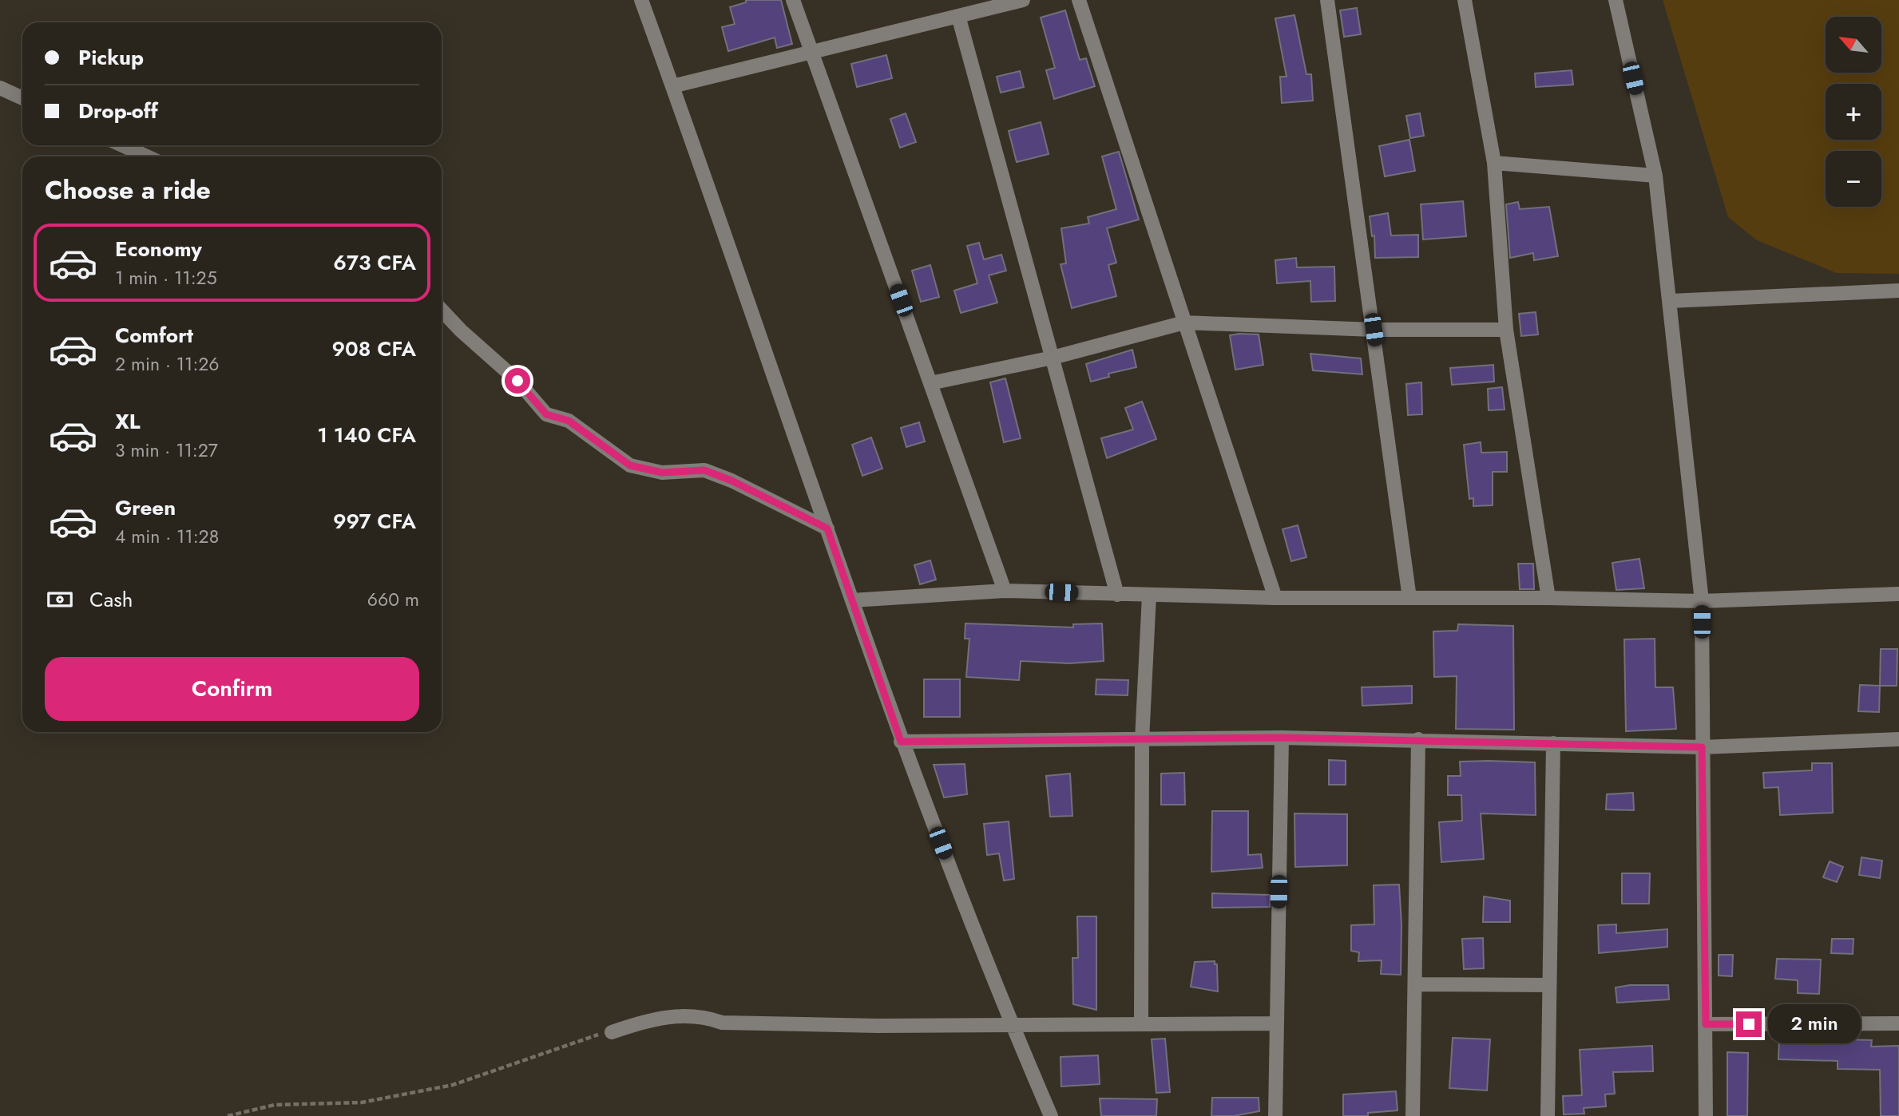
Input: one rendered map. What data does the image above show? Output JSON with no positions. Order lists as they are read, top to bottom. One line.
{"north":"top left","page":{"map_buttons":["+","−"],"banner":["Pickup","Drop-off"],"heading":"Choose a ride","list":[{"name":"Economy","note":"1 min · 11:25","value":"673 CFA"},{"name":"Comfort","note":"2 min · 11:26","value":"908 CFA"},{"name":"XL","note":"3 min · 11:27","value":"1 140 CFA"},{"name":"Green","note":"4 min · 11:28","value":"997 CFA"}],"pay":["Cash","660 m"],"buttons":"Confirm","bubble":"2 min"}}
